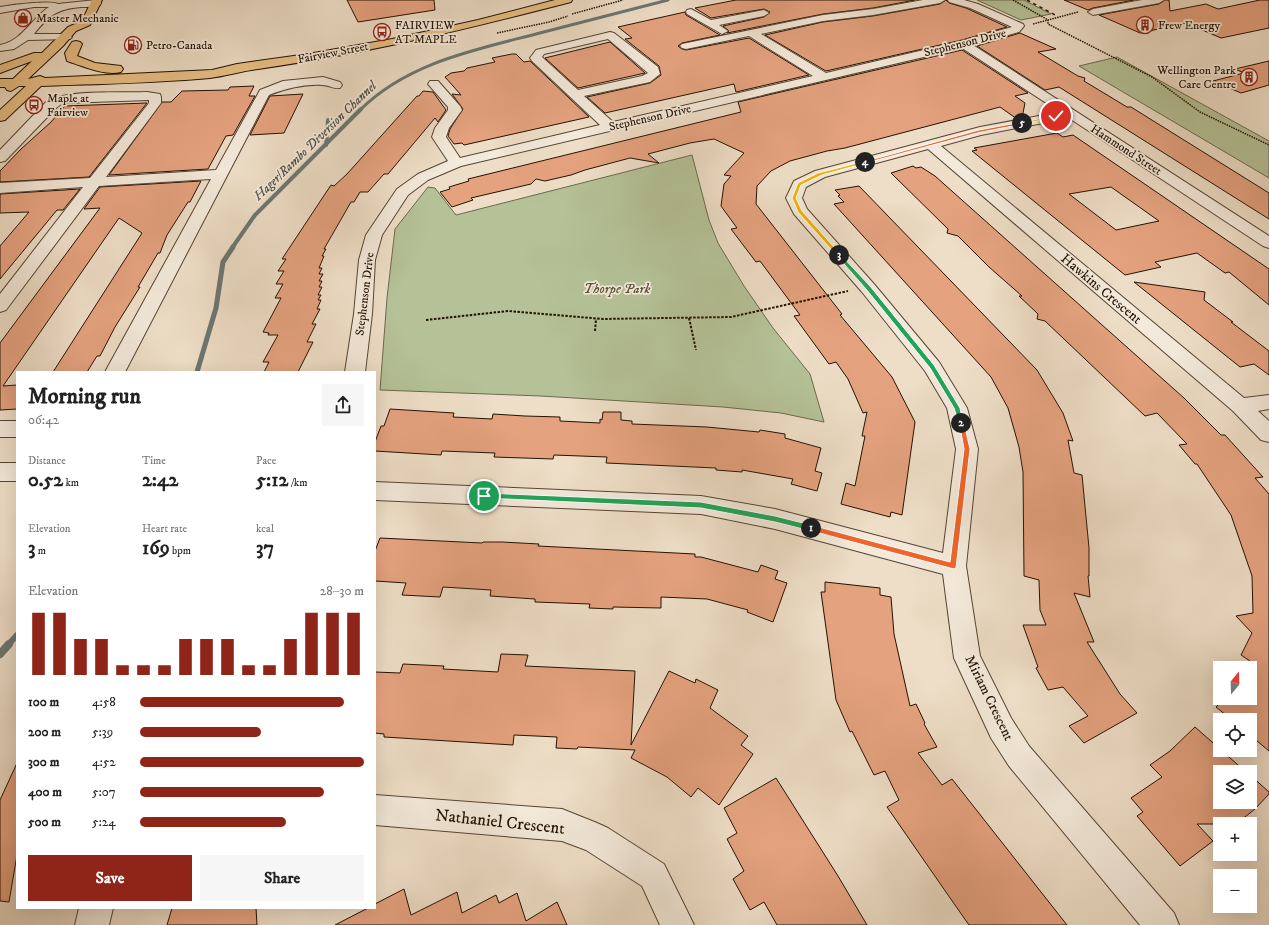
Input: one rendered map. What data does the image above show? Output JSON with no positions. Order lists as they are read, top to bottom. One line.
{"streets":{"main road":["Fairview Street"],"street":["Stephenson Drive","Hammond Street","Hawkins Crescent","Miriam Crescent","Nathaniel Crescent"]},"crossings":[["Stephenson Drive","Hammond Street"],["Hammond Street","Miriam Crescent"],["Hawkins Crescent","Miriam Crescent"]],"water":["Hager/Rambo Diversion Channel"],"parks":["Thorpe Park"],"places":{"shop":["Master Mechanic"],"building":["Frew Energy","Wellington Park Care Centre"],"bus stop":["FAIRVIEW AT MAPLE","Maple at Fairview"],"fuel station":["Petro-Canada"]},"north":"top","page":{"pins":["5","4","3","2","1"],"heading":["Morning run","06:42"],"stats":[["Distance","0.52 km"],["Time","2:42"],["Pace","5:12 /km"],["Elevation","3 m"],["Heart rate","169 bpm"],["kcal","37"]],"chart":["Elevation","28–30 m"],"map_buttons":["+","−"],"list":[{"name":"100 m","note":"4:58"},{"name":"200 m","note":"5:39"},{"name":"300 m","note":"4:52"},{"name":"400 m","note":"5:07"},{"name":"500 m","note":"5:24"}],"buttons":["Save","Share"]}}
